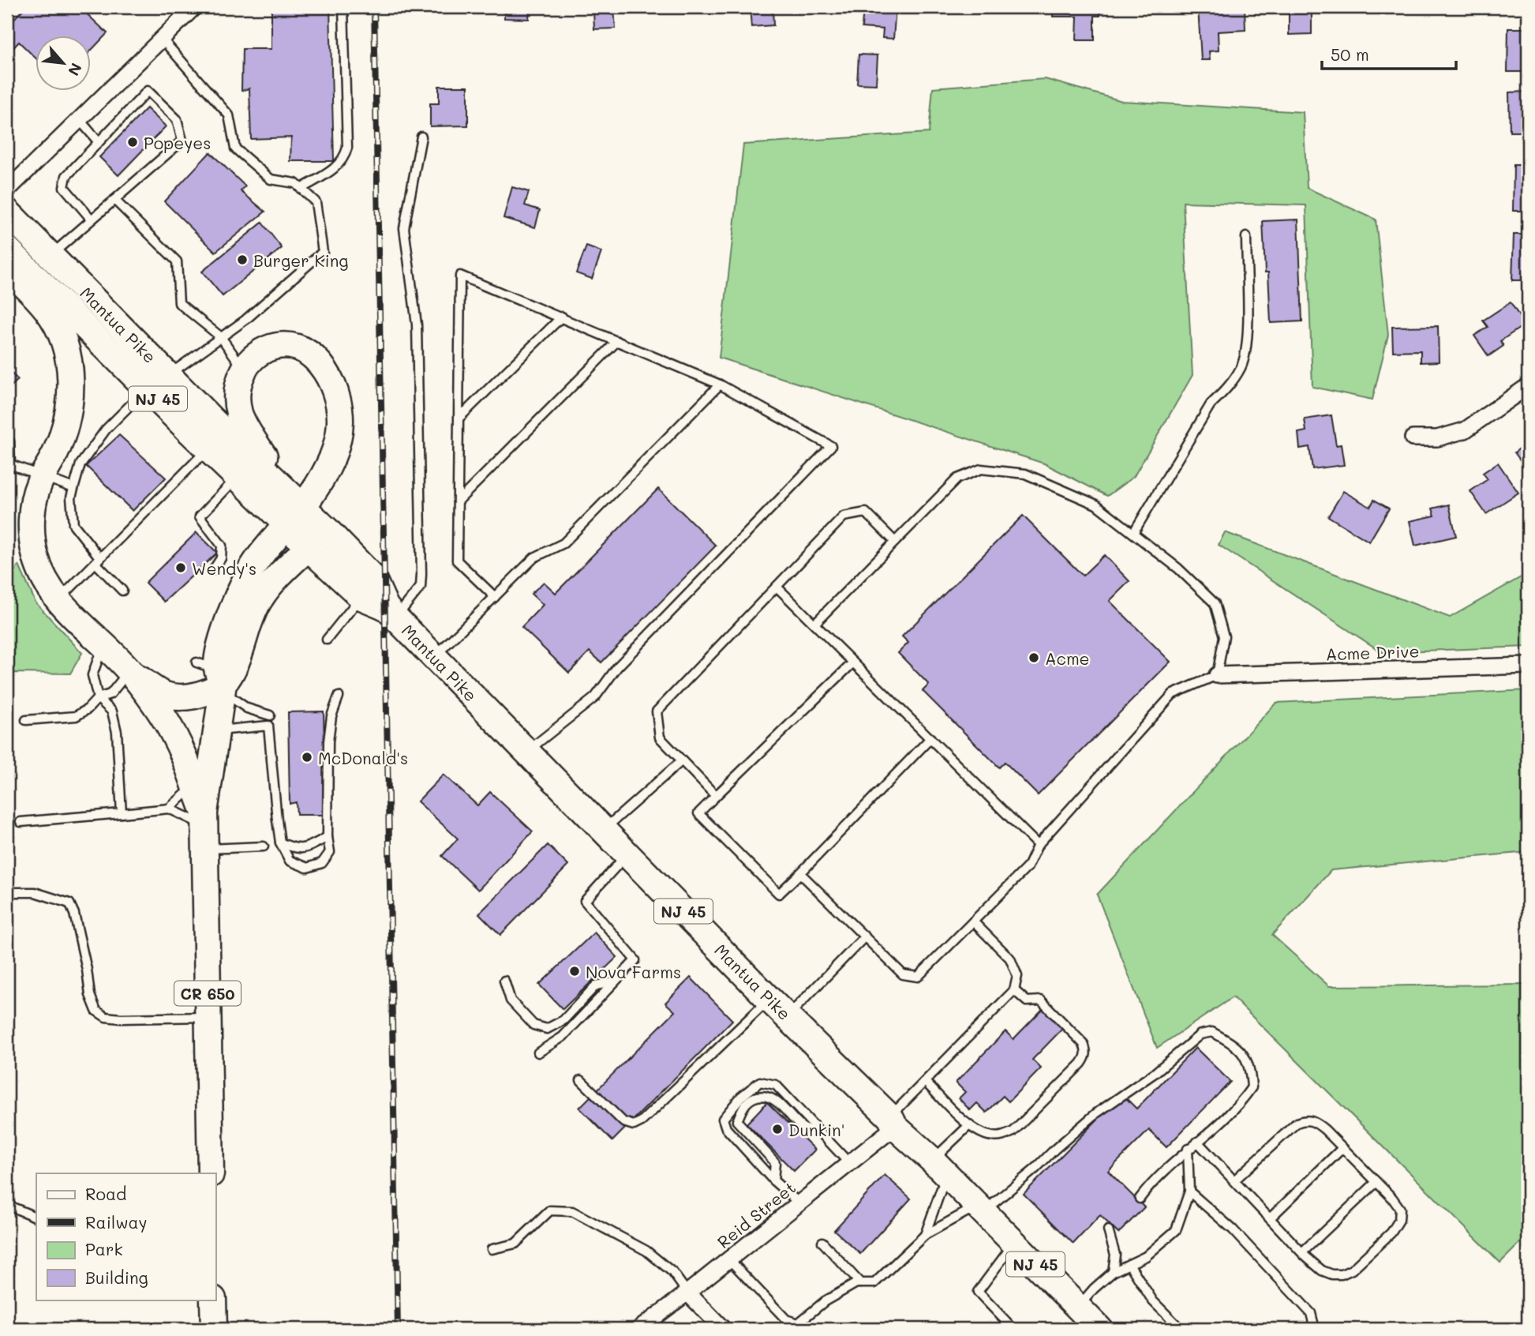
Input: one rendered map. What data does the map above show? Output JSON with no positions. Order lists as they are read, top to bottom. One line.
{"streets":{"main road":["Mantua Pike","NJ 45","CR 650"],"street":["Acme Drive","Reid Street"]},"crossings":[["Mantua Pike","CR 650"],["Mantua Pike","Reid Street"]],"places":["Popeyes","Burger King","Wendy's","Acme","McDonald's","Nova Farms","Dunkin'"],"legend":["Road","Railway","Park","Building"],"scale_bar":"50 m","north":"bottom right"}
